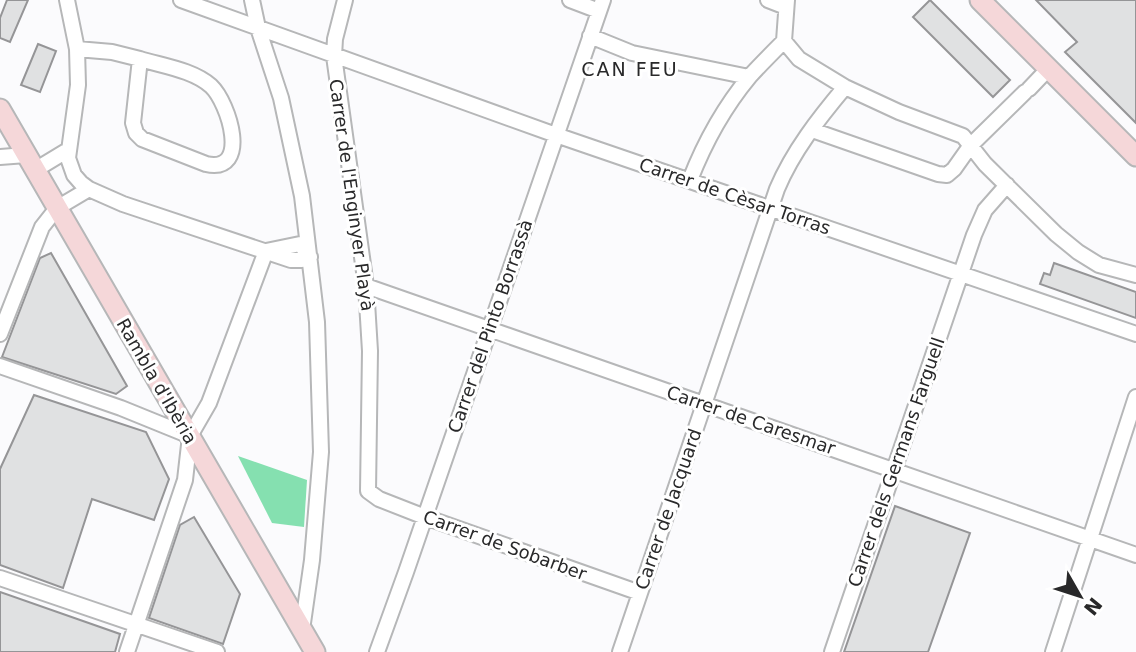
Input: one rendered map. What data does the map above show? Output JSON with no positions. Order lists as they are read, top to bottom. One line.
{"streets":{"main road":["Rambla d'Ibèria"],"street":["Carrer de l'Enginyer Playà","Carrer de Cèsar Torras","Carrer del Pinto Borrassà","Carrer de Caresmar","Carrer dels Germans Farguell","Carrer de Jacquard","Carrer de Sobarber"]},"crossings":[["Carrer de l'Enginyer Playà","Carrer de Cèsar Torras"],["Carrer de l'Enginyer Playà","Carrer de Caresmar"],["Carrer de l'Enginyer Playà","Carrer de Sobarber"],["Carrer de Cèsar Torras","Carrer del Pinto Borrassà"],["Carrer de Cèsar Torras","Carrer dels Germans Farguell"],["Carrer de Cèsar Torras","Carrer de Jacquard"],["Carrer del Pinto Borrassà","Carrer de Caresmar"],["Carrer del Pinto Borrassà","Carrer de Sobarber"],["Carrer de Caresmar","Carrer dels Germans Farguell"],["Carrer de Caresmar","Carrer de Jacquard"],["Carrer de Jacquard","Carrer de Sobarber"]],"districts":["CAN FEU"],"north":"bottom right"}
